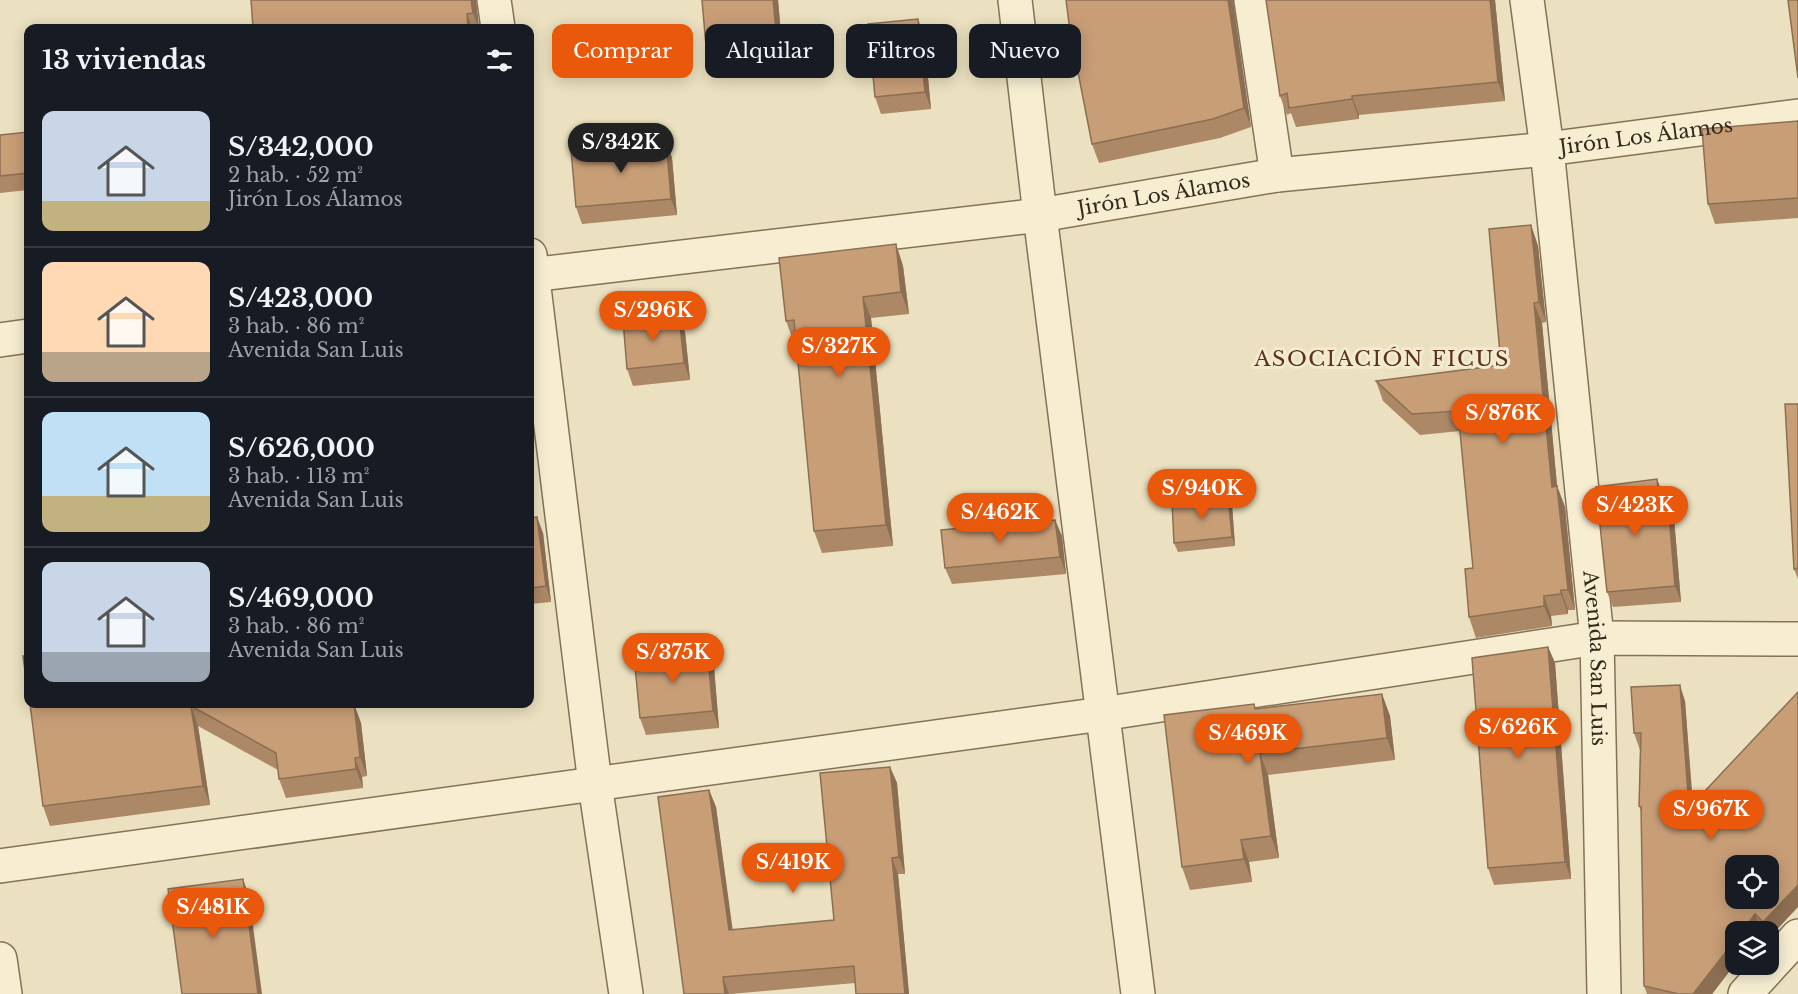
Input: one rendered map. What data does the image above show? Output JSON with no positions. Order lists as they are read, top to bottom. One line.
{"streets":{"street":["Jirón Los Álamos","Avenida San Luis"]},"crossings":[["Jirón Los Álamos","Avenida San Luis"]],"districts":["ASOCIACIÓN FICUS"],"page":{"chip":["Comprar","Alquilar","Filtros","Nuevo"],"heading":"13 viviendas","list":[{"name":"S/342,000","note":"2 hab. · 52 m² · Jirón Los Álamos"},{"name":"S/423,000","note":"3 hab. · 86 m² · Avenida San Luis"},{"name":"S/626,000","note":"3 hab. · 113 m² · Avenida San Luis"},{"name":"S/469,000","note":"3 hab. · 86 m² · Avenida San Luis"}],"price":["S/342K","S/296K","S/327K","S/876K","S/940K","S/423K","S/462K","S/375K","S/626K","S/469K","S/967K","S/419K","S/481K"]}}
